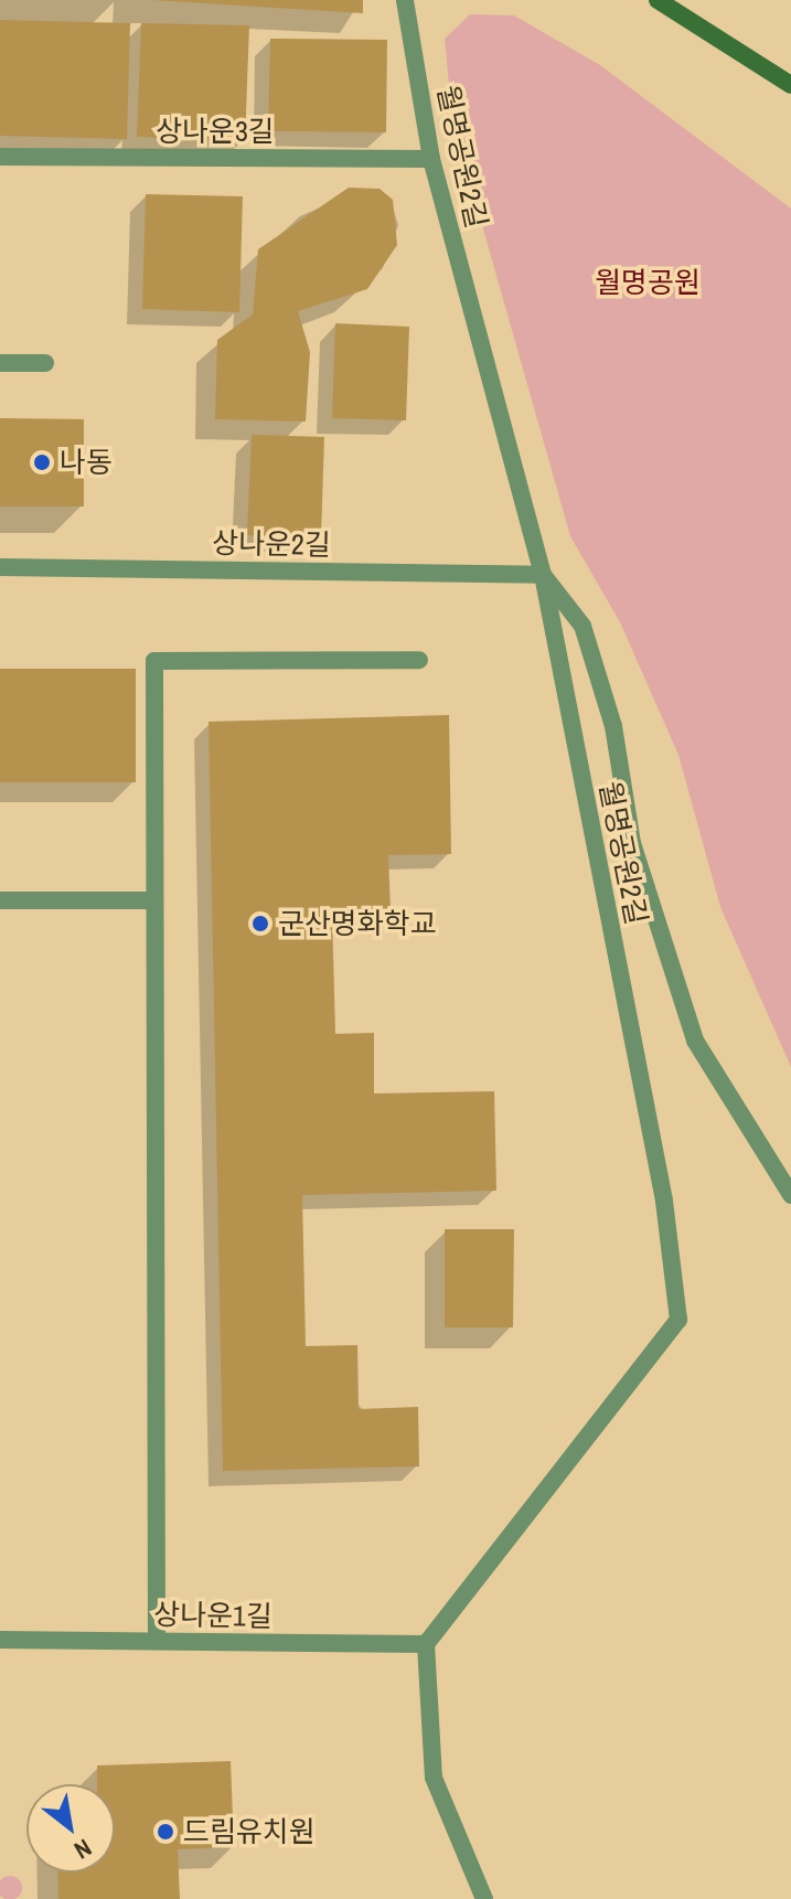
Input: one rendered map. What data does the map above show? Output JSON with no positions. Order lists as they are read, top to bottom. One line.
{"streets":{"street":["상나운3길","월명공원2길","상나운2길","상나운1길"]},"crossings":[["상나운3길","월명공원2길"],["월명공원2길","상나운2길"],["월명공원2길","상나운1길"]],"parks":["월명공원"],"places":["나동","군산명화학교","드림유치원"],"north":"bottom right"}
